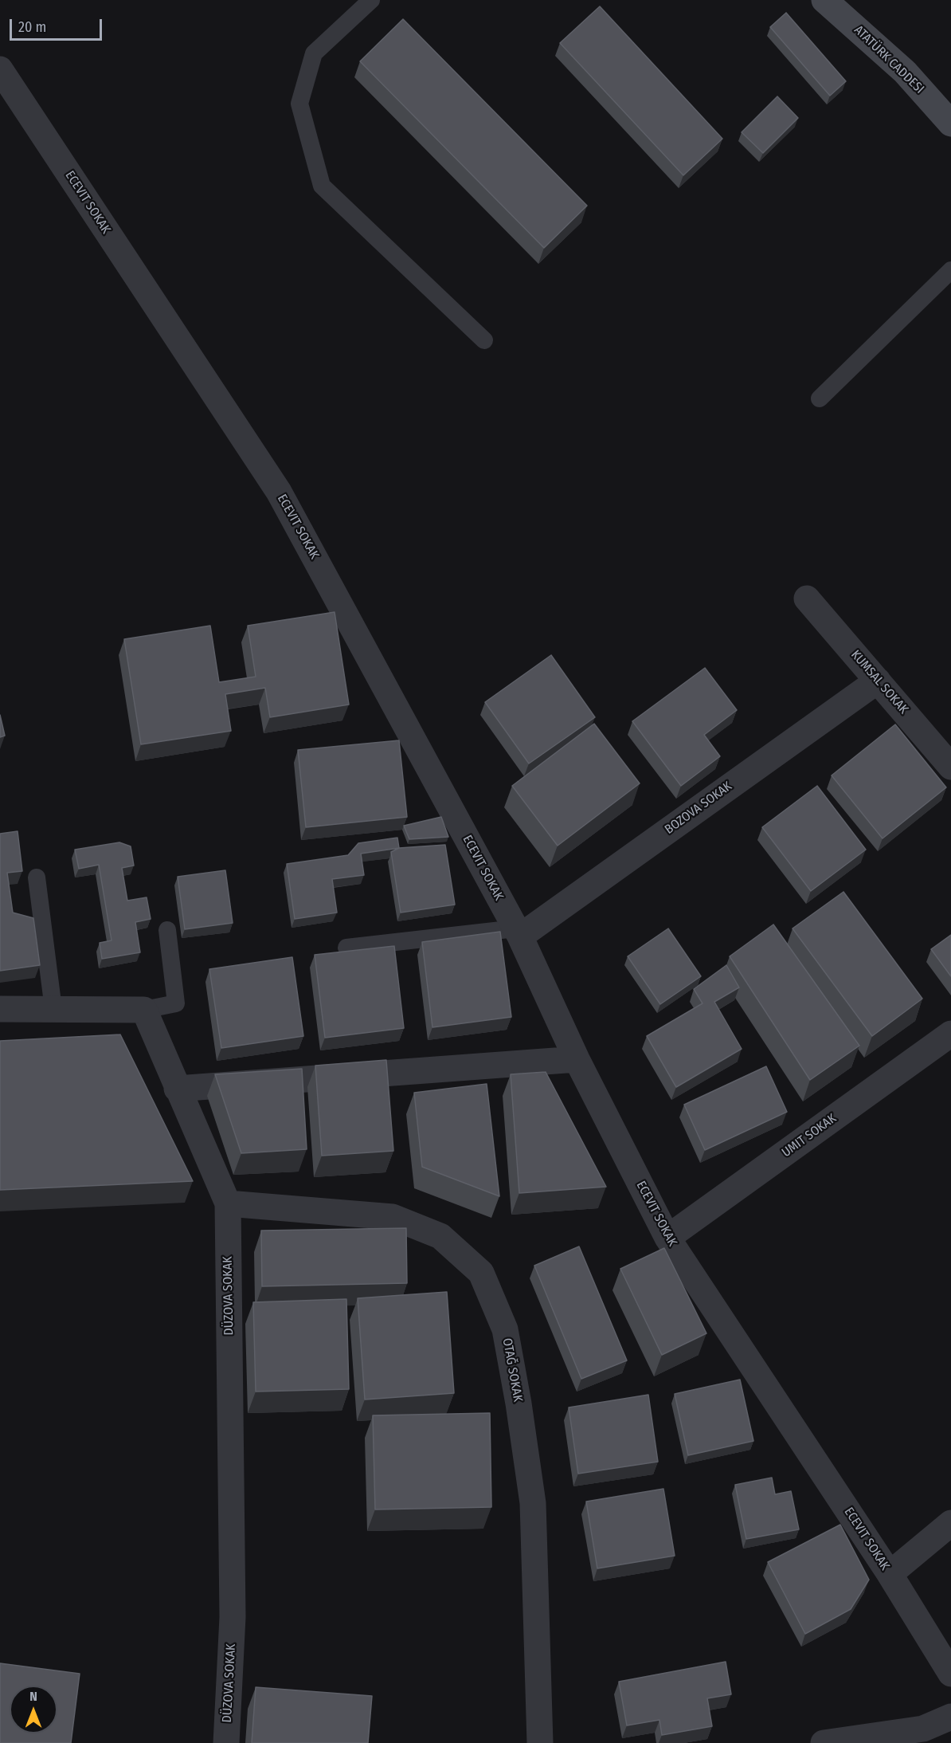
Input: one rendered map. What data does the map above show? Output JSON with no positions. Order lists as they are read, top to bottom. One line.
{"streets":{"main road":["ATATÜRK CADDESI"],"street":["ECEVIT SOKAK","KUMSAL SOKAK","BOZOVA SOKAK","UMIT SOKAK","DÜZOVA SOKAK","OTAĞ SOKAK"]},"crossings":[["ECEVIT SOKAK","BOZOVA SOKAK"],["ECEVIT SOKAK","UMIT SOKAK"],["KUMSAL SOKAK","BOZOVA SOKAK"],["DÜZOVA SOKAK","OTAĞ SOKAK"]],"scale_bar":"20 m","north":"top"}
